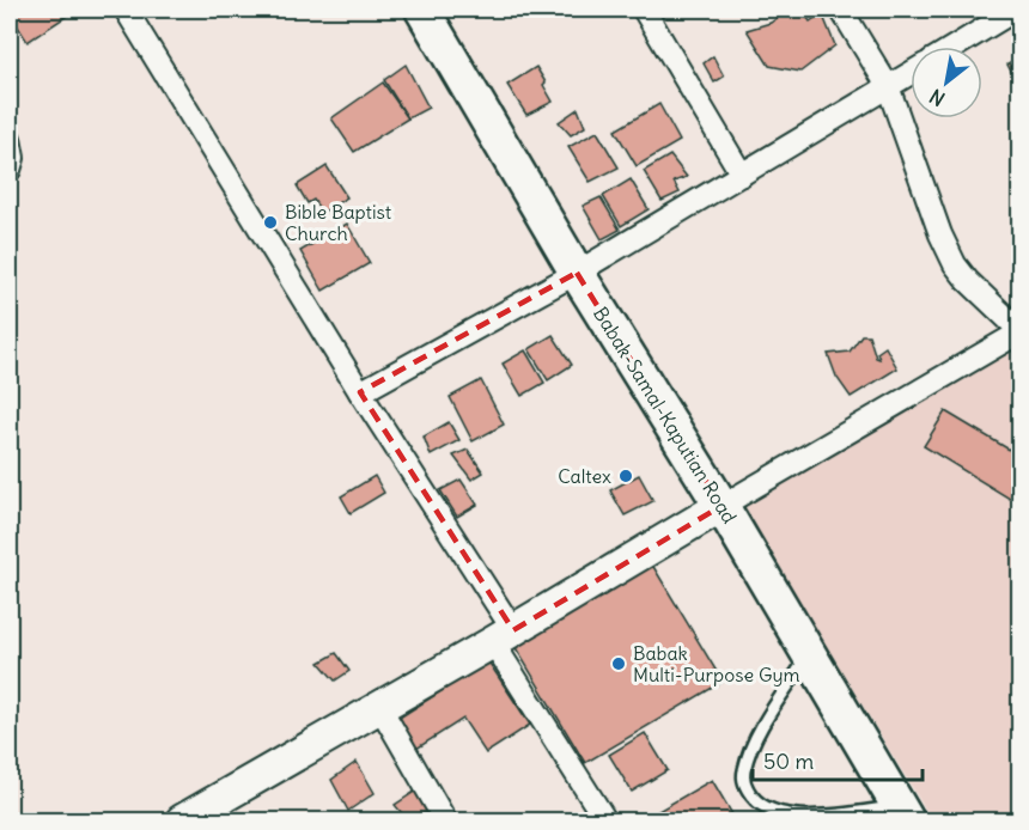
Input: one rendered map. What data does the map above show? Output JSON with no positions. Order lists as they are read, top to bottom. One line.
{"streets":{"main road":["Babak-Samal-Kaputian Road"]},"places":["Bible Baptist Church","Caltex","Babak Multi-Purpose Gym"],"scale_bar":"50 m","north":"bottom left"}
